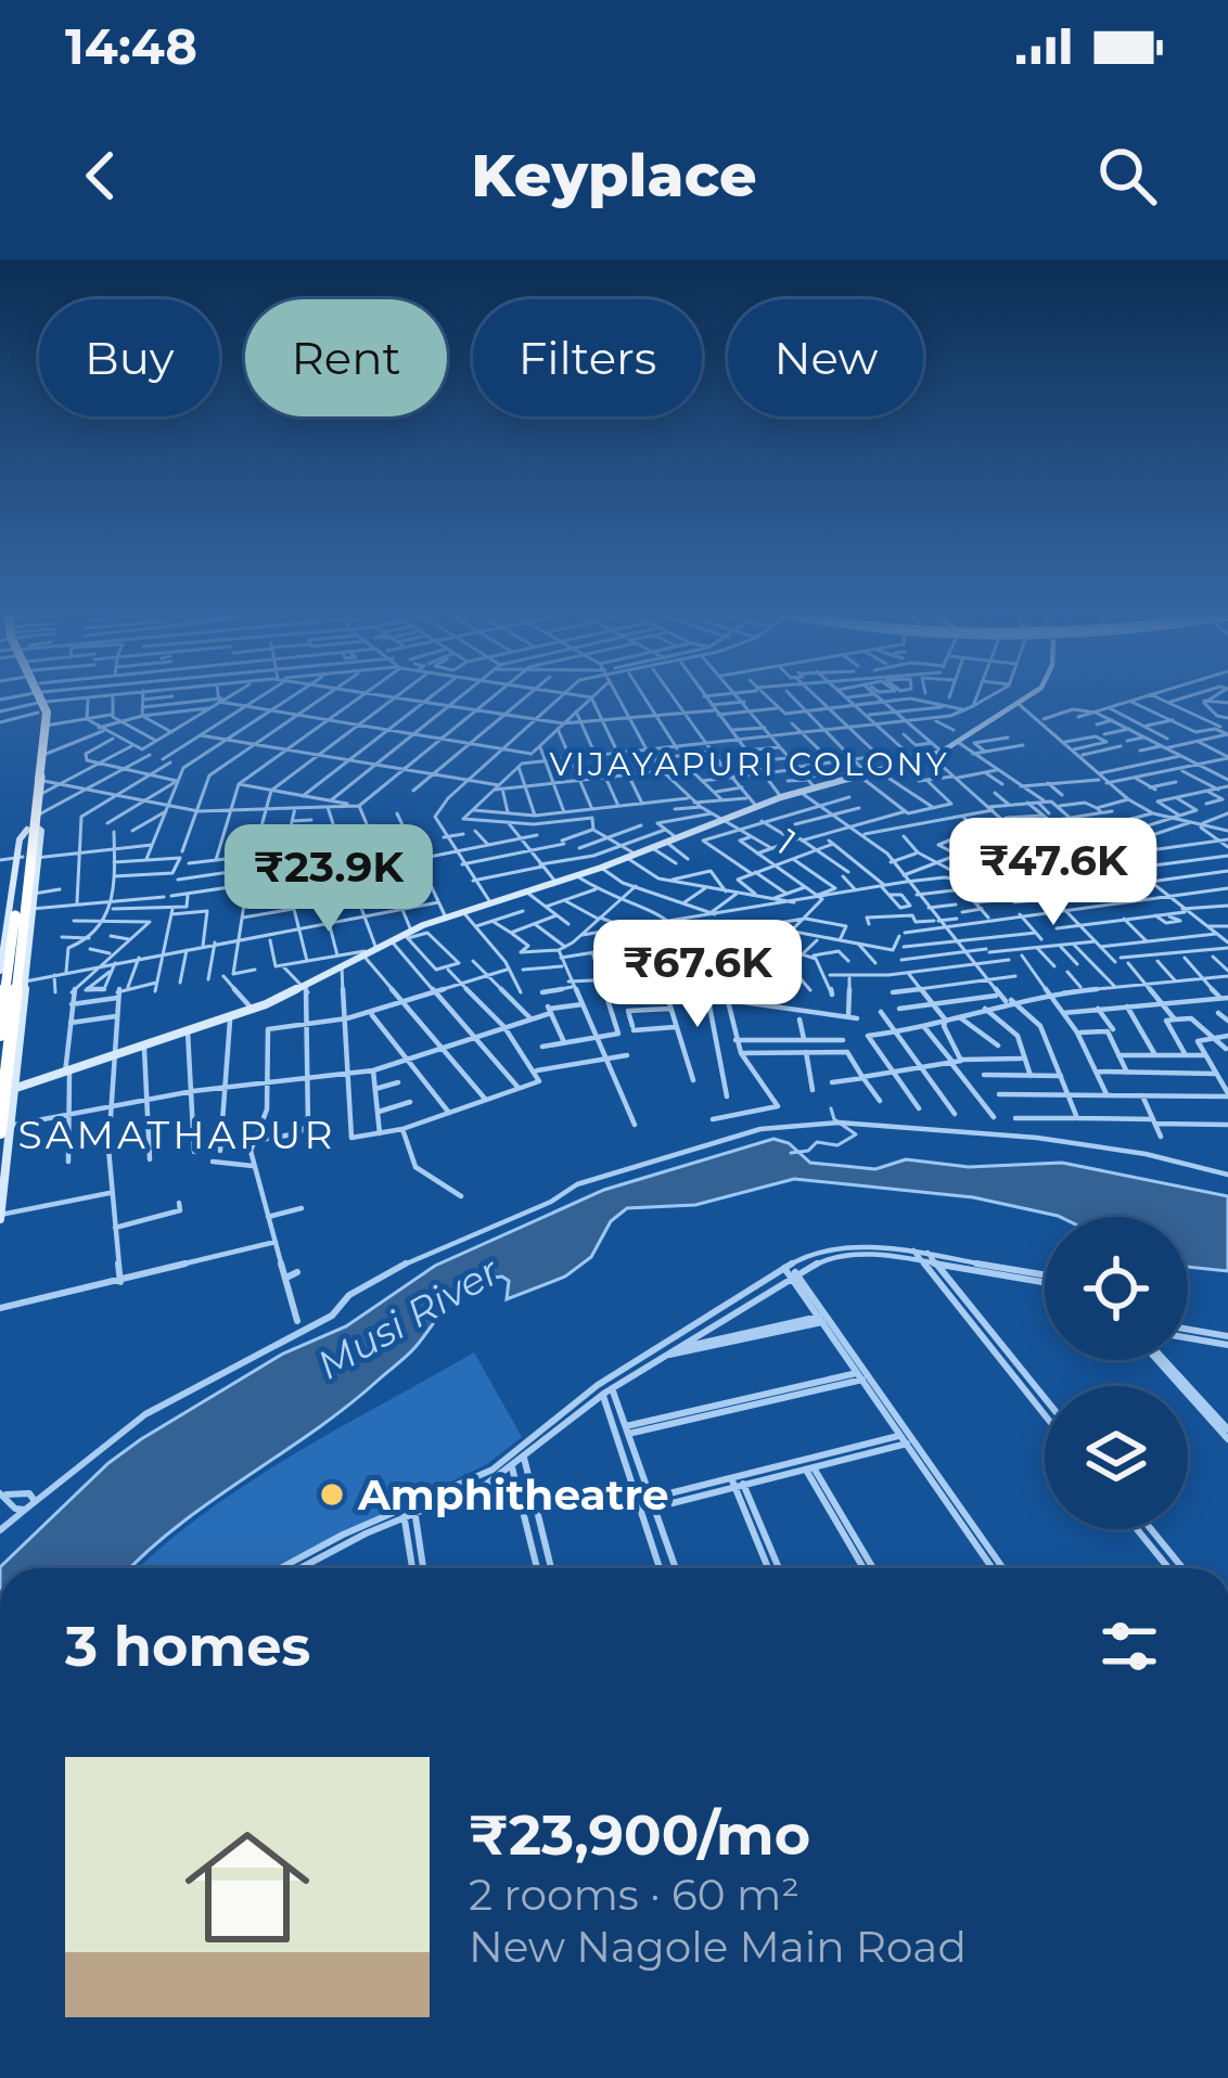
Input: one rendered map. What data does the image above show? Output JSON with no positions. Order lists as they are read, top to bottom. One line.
{"streets":{"street":["1"]},"districts":["VIJAYAPURI COLONY","SAMATHAPUR"],"water":["Musi River"],"places":["Amphitheatre"],"page":{"status":"14:48","header":"Keyplace","chip":["Buy","Rent","Filters","New"],"price":["₹47.6K","₹23.9K","₹67.6K"],"heading":"3 homes","list":[{"name":"₹23,900/mo","note":"2 rooms · 60 m² · New Nagole Main Road"}]}}
